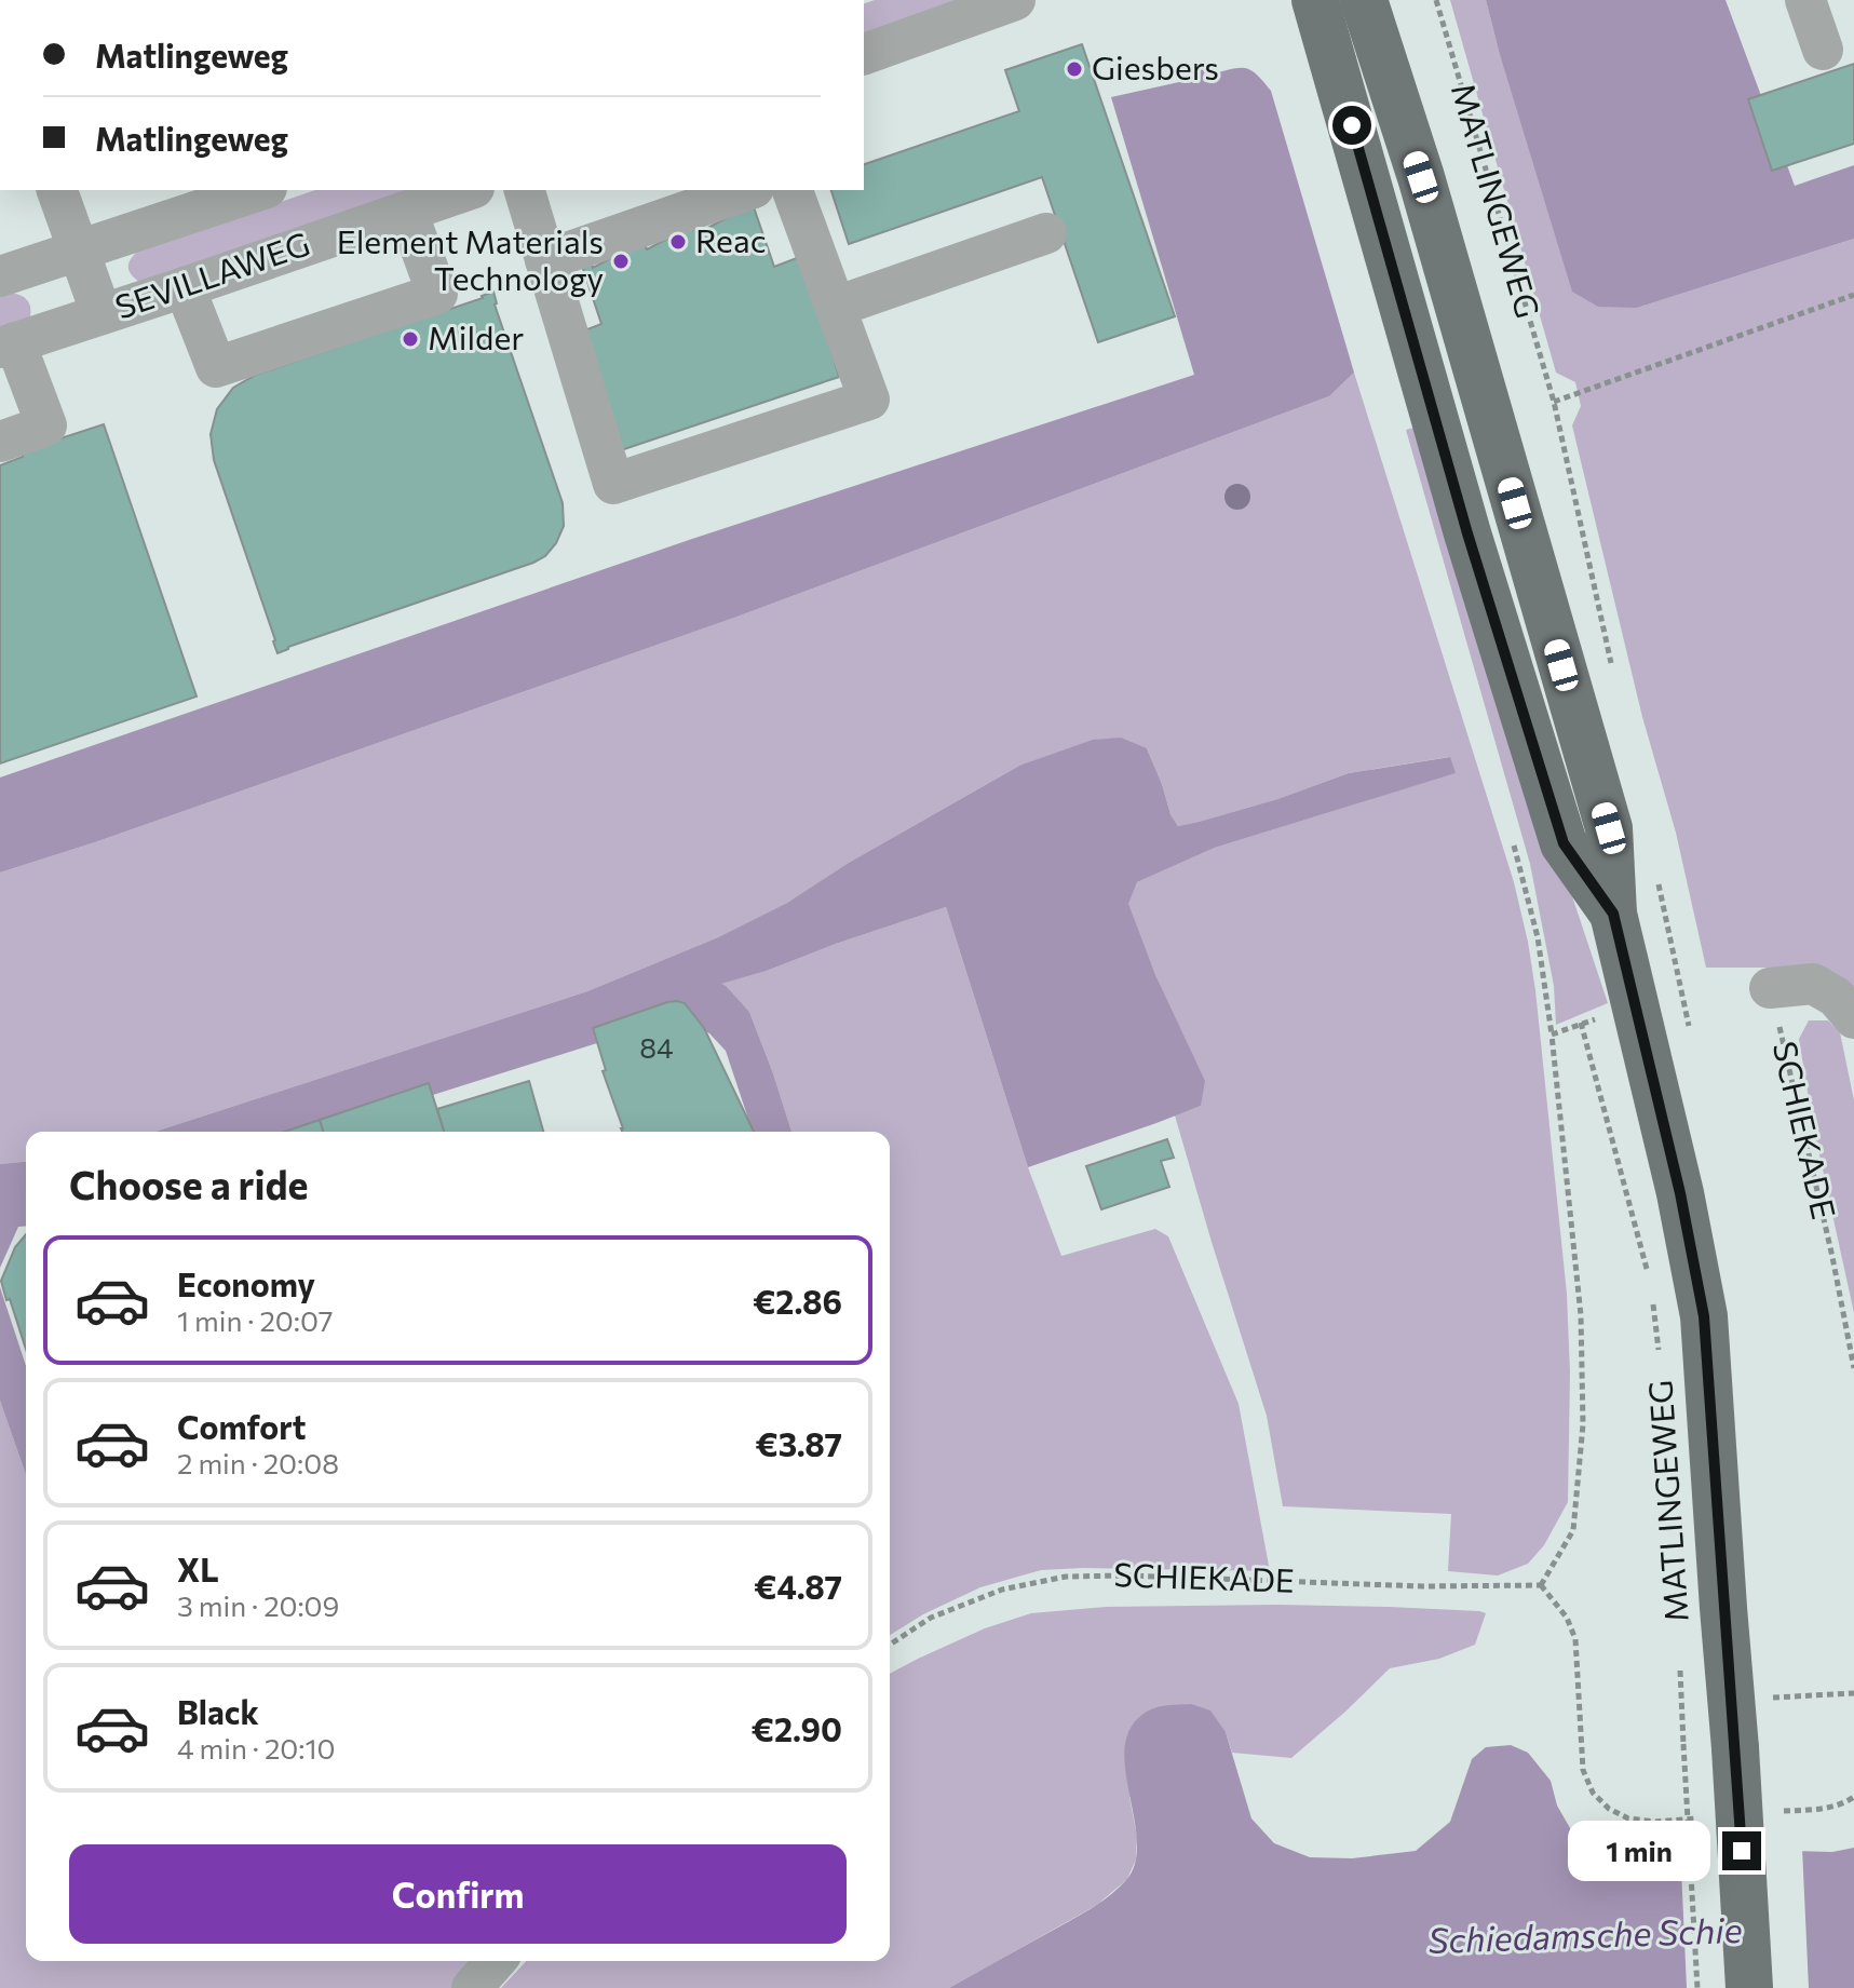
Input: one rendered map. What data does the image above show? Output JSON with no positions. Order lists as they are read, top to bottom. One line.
{"streets":{"main road":["MATLINGEWEG"],"street":["SEVILLAWEG"],"path":["SCHIEKADE"]},"water":["Schiedamsche Schie"],"places":["Giesbers","Reac","Element Materials Technology","Milder"],"house_numbers":["84"],"page":{"banner":["Matlingeweg","Matlingeweg"],"heading":"Choose a ride","list":[{"name":"Economy","note":"1 min · 20:07","value":"€2.86"},{"name":"Comfort","note":"2 min · 20:08","value":"€3.87"},{"name":"XL","note":"3 min · 20:09","value":"€4.87"},{"name":"Black","note":"4 min · 20:10","value":"€2.90"}],"bubble":"1 min","buttons":"Confirm"}}
